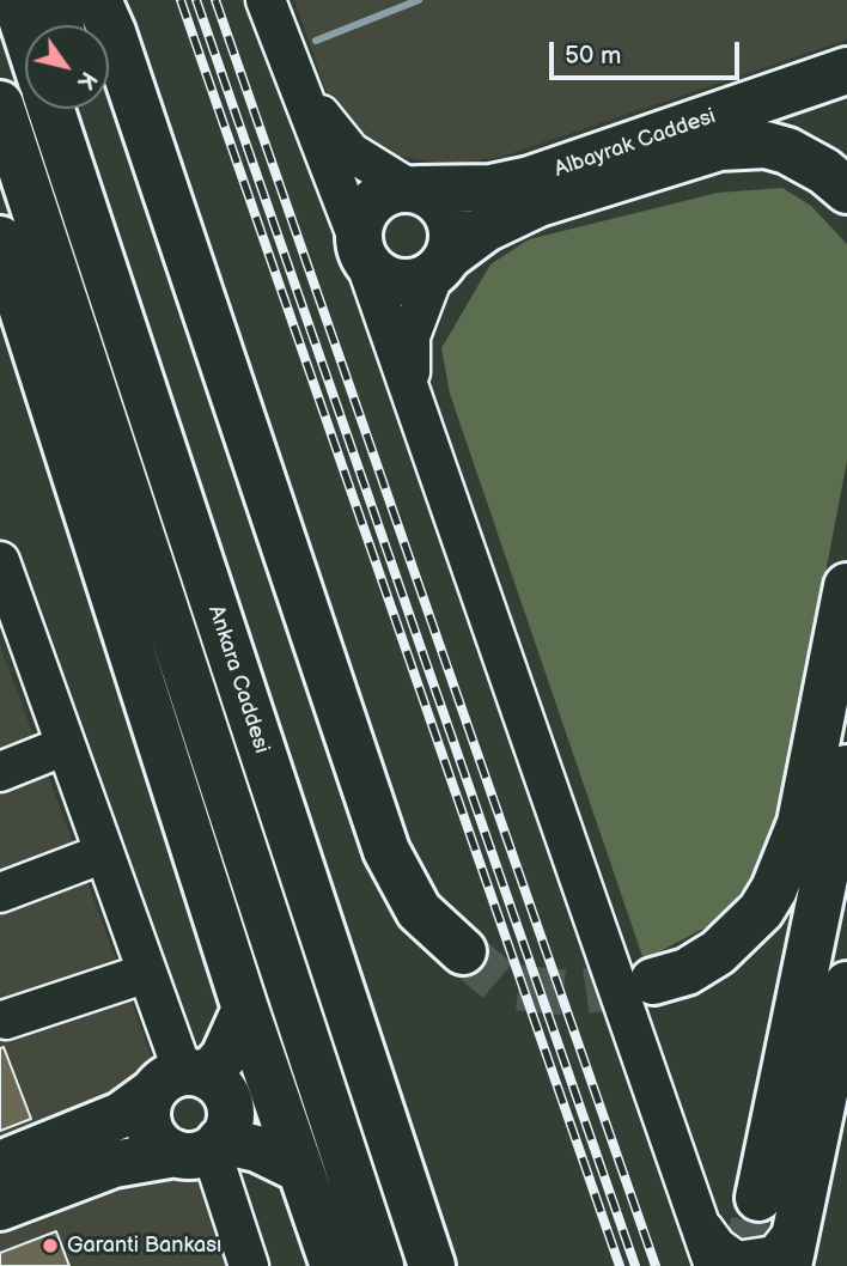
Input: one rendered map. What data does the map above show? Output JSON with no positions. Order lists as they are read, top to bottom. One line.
{"streets":{"main road":["Albayrak Caddesi","Ankara Caddesi"]},"places":["Garanti Bankası"],"scale_bar":"50 m","north":"bottom right"}
